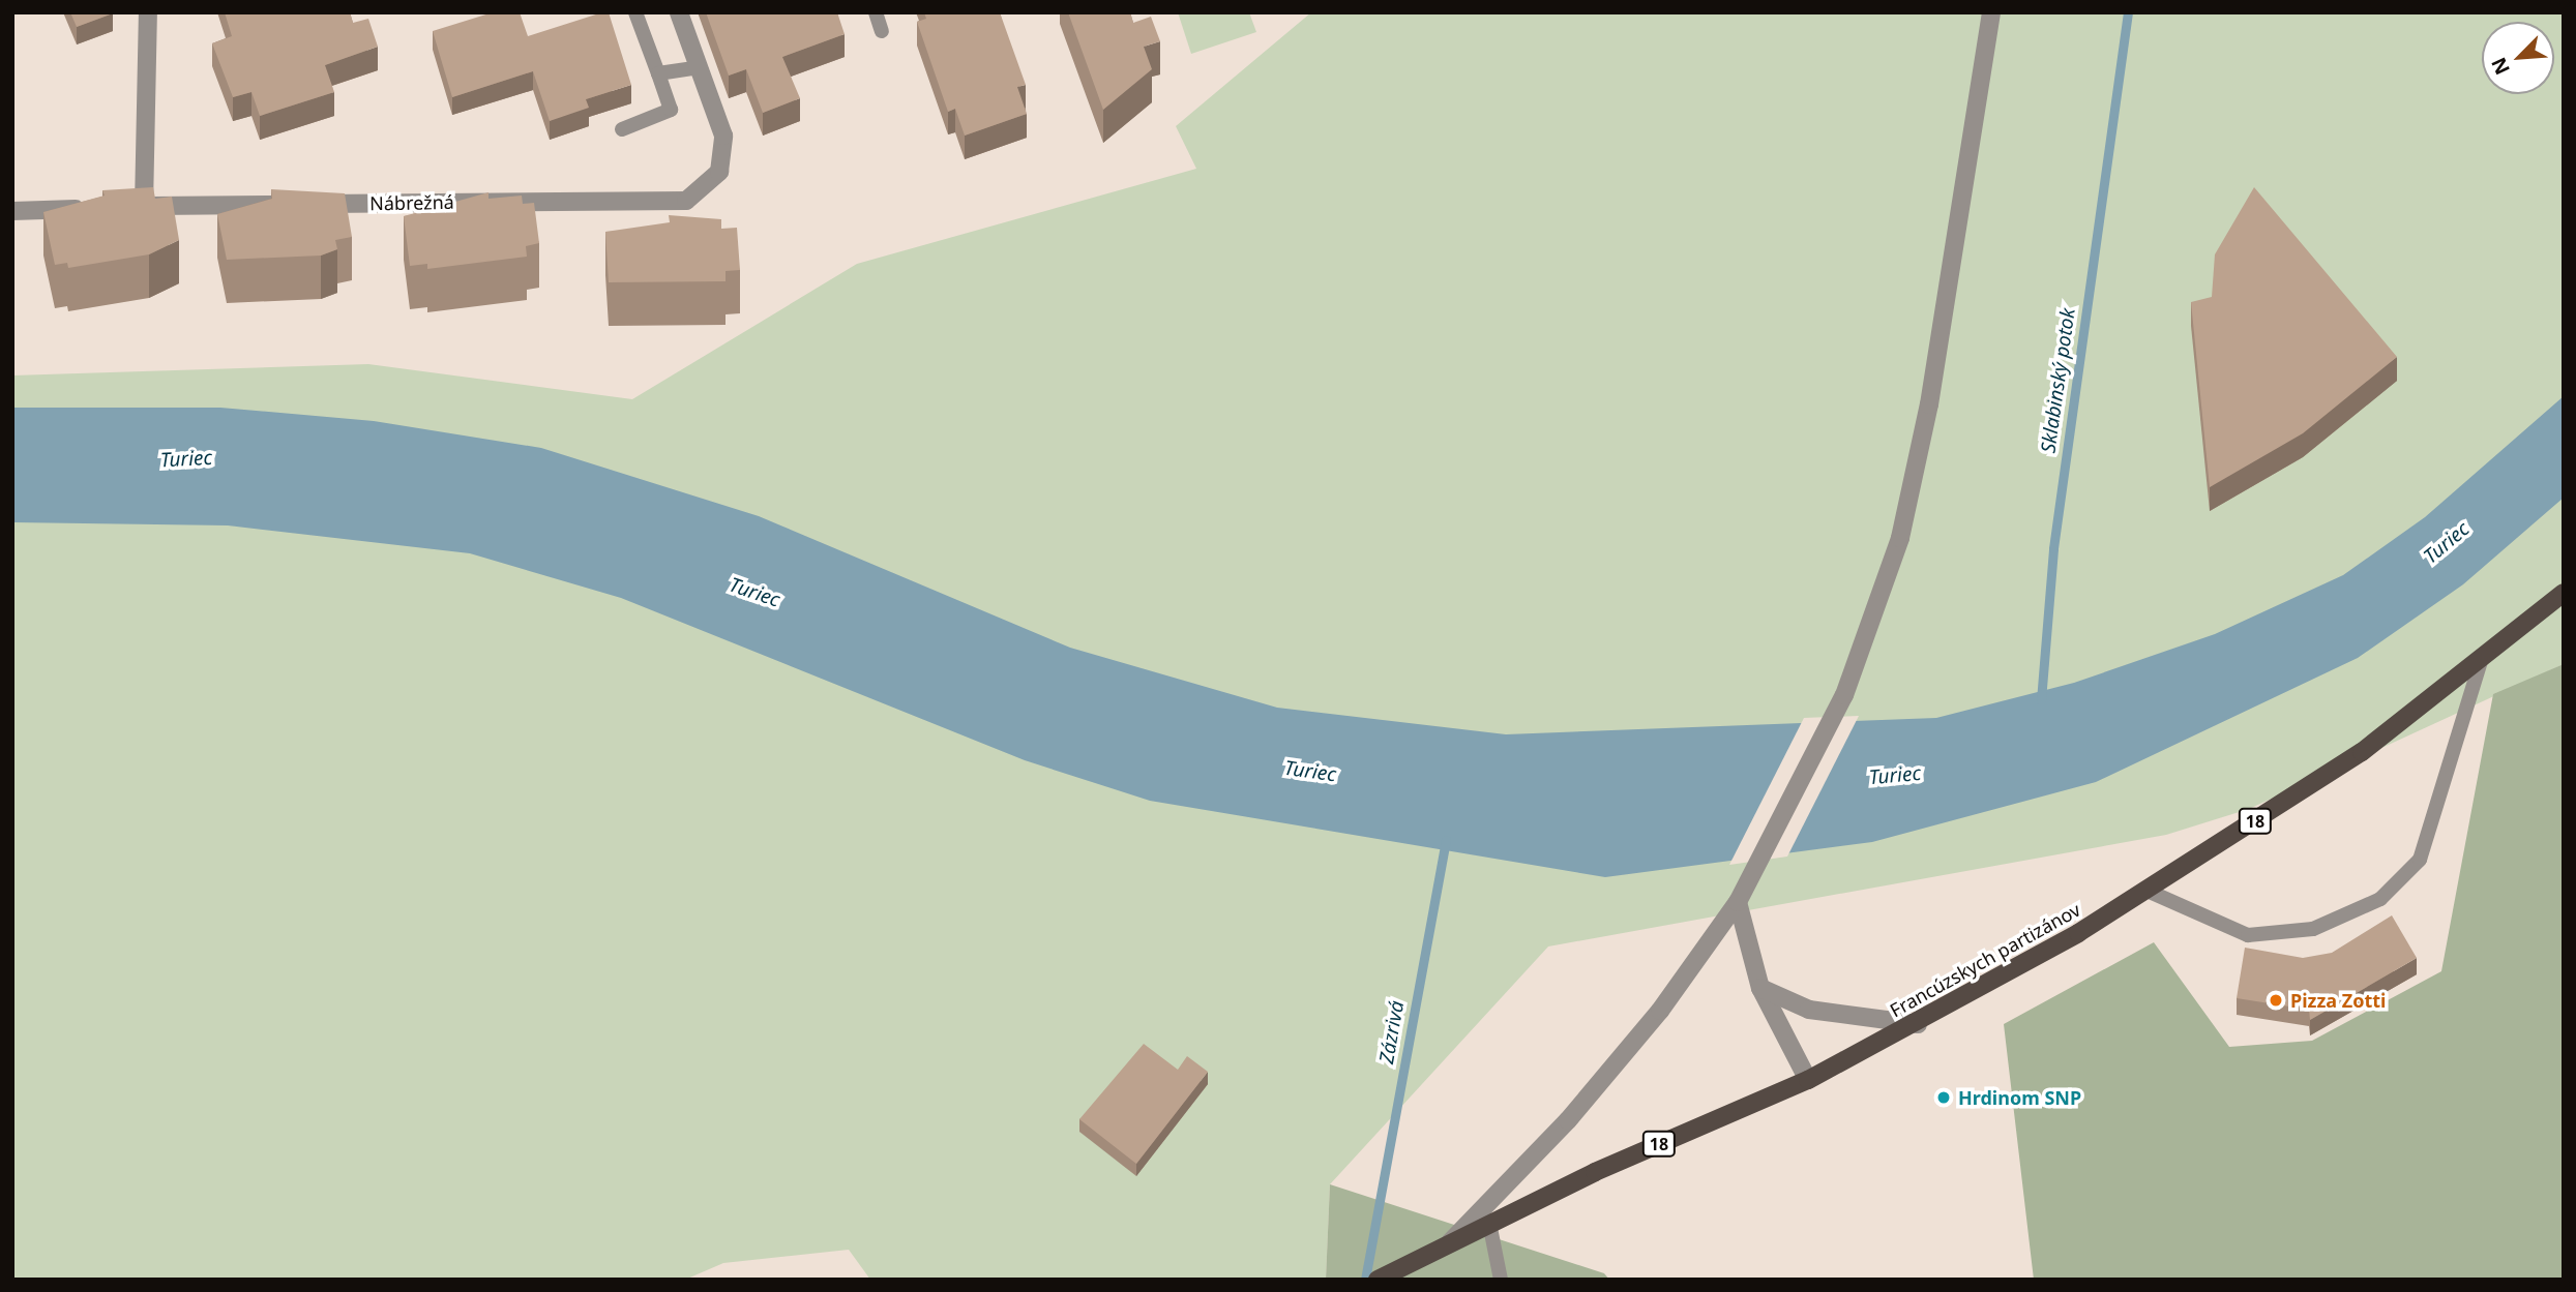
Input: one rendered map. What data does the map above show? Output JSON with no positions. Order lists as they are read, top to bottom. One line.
{"streets":{"main road":["18","Francúzskych partizánov"],"street":["Nábrežná"]},"water":["Sklabinský potok","Turiec","Zázrivá"],"places":["Pizza Zotti","Hrdinom SNP"],"north":"bottom left"}
